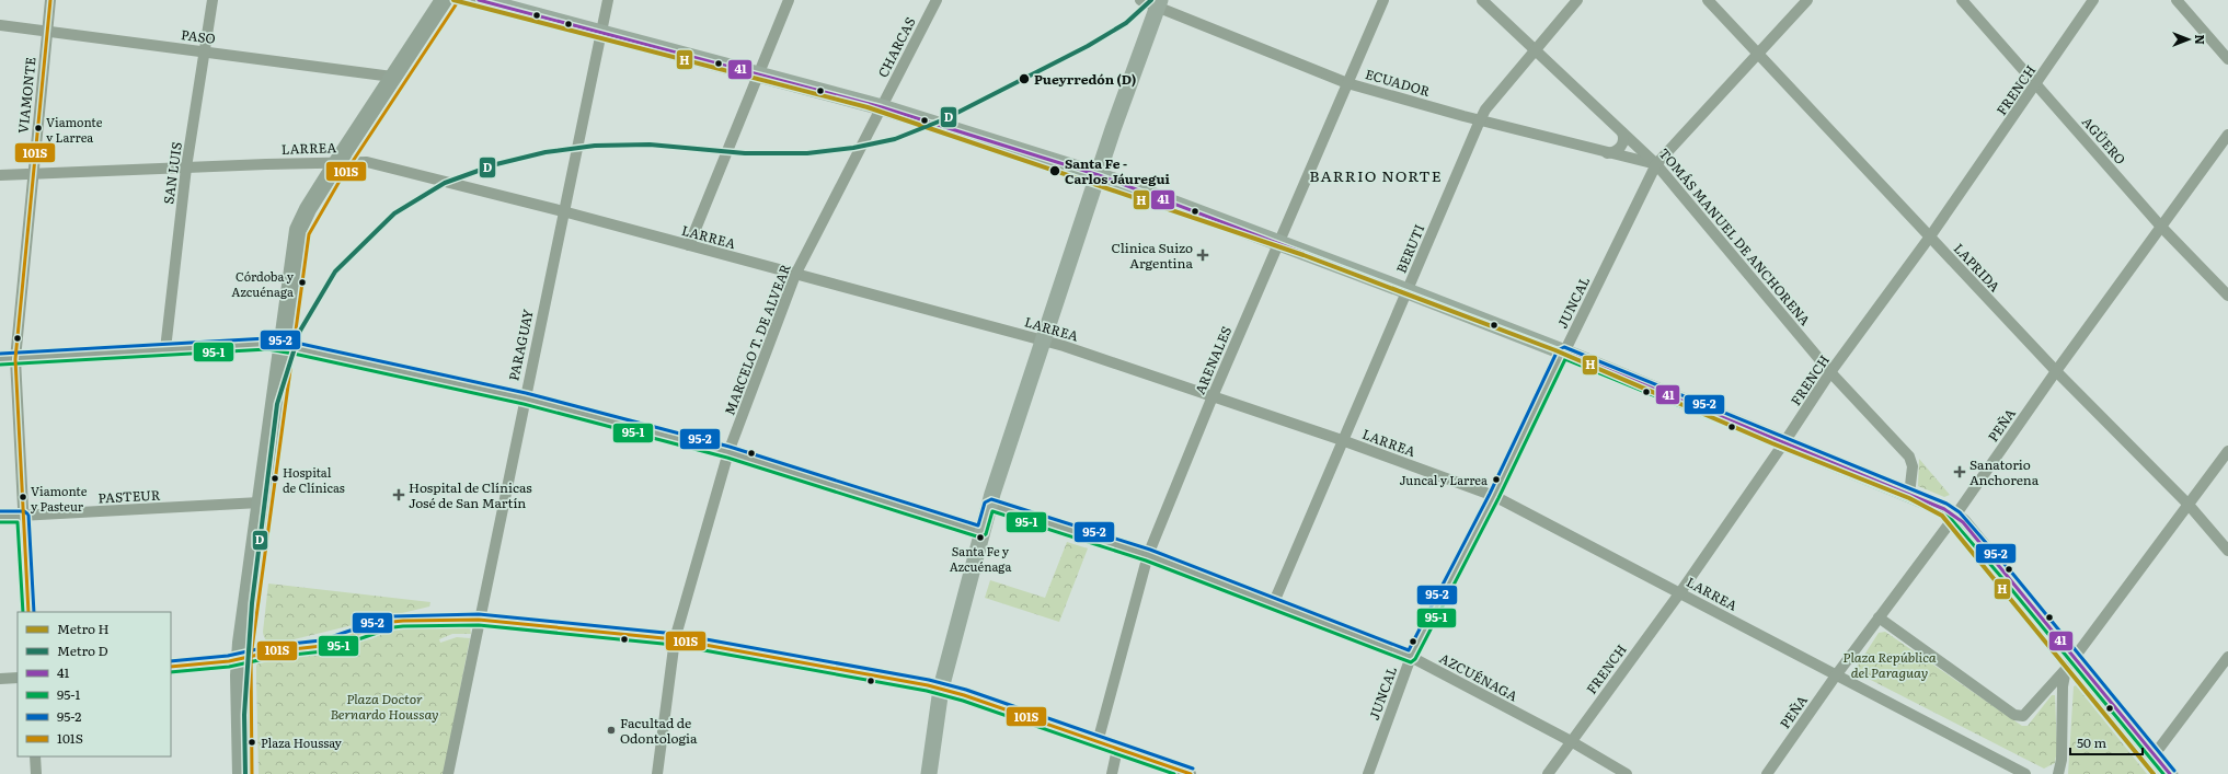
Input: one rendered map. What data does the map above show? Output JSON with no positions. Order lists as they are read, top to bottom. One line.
{"streets":{"street":["PASO","CHARCAS","ECUADOR","FRENCH","VIAMONTE","AGÜERO","LARREA","SAN LUIS","TOMÁS MANUEL DE ANCHORENA","BERUTI","LAPRIDA","JUNCAL","MARCELO T. DE ALVEAR","PARAGUAY","ARENALES","PEÑA","PASTEUR","AZCUÉNAGA"]},"crossings":[["PASO","VIAMONTE"],["PASO","SAN LUIS"],["CHARCAS","MARCELO T. DE ALVEAR"],["ECUADOR","TOMÁS MANUEL DE ANCHORENA"],["ECUADOR","BERUTI"],["ECUADOR","JUNCAL"],["ECUADOR","ARENALES"],["FRENCH","AGÜERO"],["FRENCH","LARREA"],["FRENCH","TOMÁS MANUEL DE ANCHORENA"],["FRENCH","LAPRIDA"],["FRENCH","AZCUÉNAGA"],["VIAMONTE","LARREA"],["VIAMONTE","PASTEUR"],["AGÜERO","PEÑA"],["LARREA","SAN LUIS"],["LARREA","BERUTI"],["LARREA","JUNCAL"],["LARREA","MARCELO T. DE ALVEAR"],["LARREA","PARAGUAY"],["LARREA","ARENALES"],["LARREA","PEÑA"],["TOMÁS MANUEL DE ANCHORENA","BERUTI"],["TOMÁS MANUEL DE ANCHORENA","JUNCAL"],["BERUTI","AZCUÉNAGA"],["LAPRIDA","JUNCAL"],["LAPRIDA","PEÑA"],["JUNCAL","AZCUÉNAGA"],["ARENALES","AZCUÉNAGA"]],"districts":["BARRIO NORTE"],"parks":["Plaza República del Paraguay","Plaza Doctor Bernardo Houssay"],"places":{"other":["Pueyrredón (D)","Viamonte y Larrea","Santa Fe - Carlos Jáuregui","Córdoba y Azcuénaga","Hospital de Clínicas","Juncal y Larrea","Viamonte y Pasteur","Santa Fe y Azcuénaga","Facultad de Odontologia","Plaza Houssay"],"health":["Clinica Suizo Argentina","Sanatorio Anchorena","Hospital de Clínicas José de San Martín"]},"lines":["metro line H","metro line D","transit line 41","transit line 101S","transit line 95-2","transit line 95-1"],"legend":["Metro H","Metro D","41","95-1","95-2","101S"],"scale_bar":"50 m","north":"right"}
